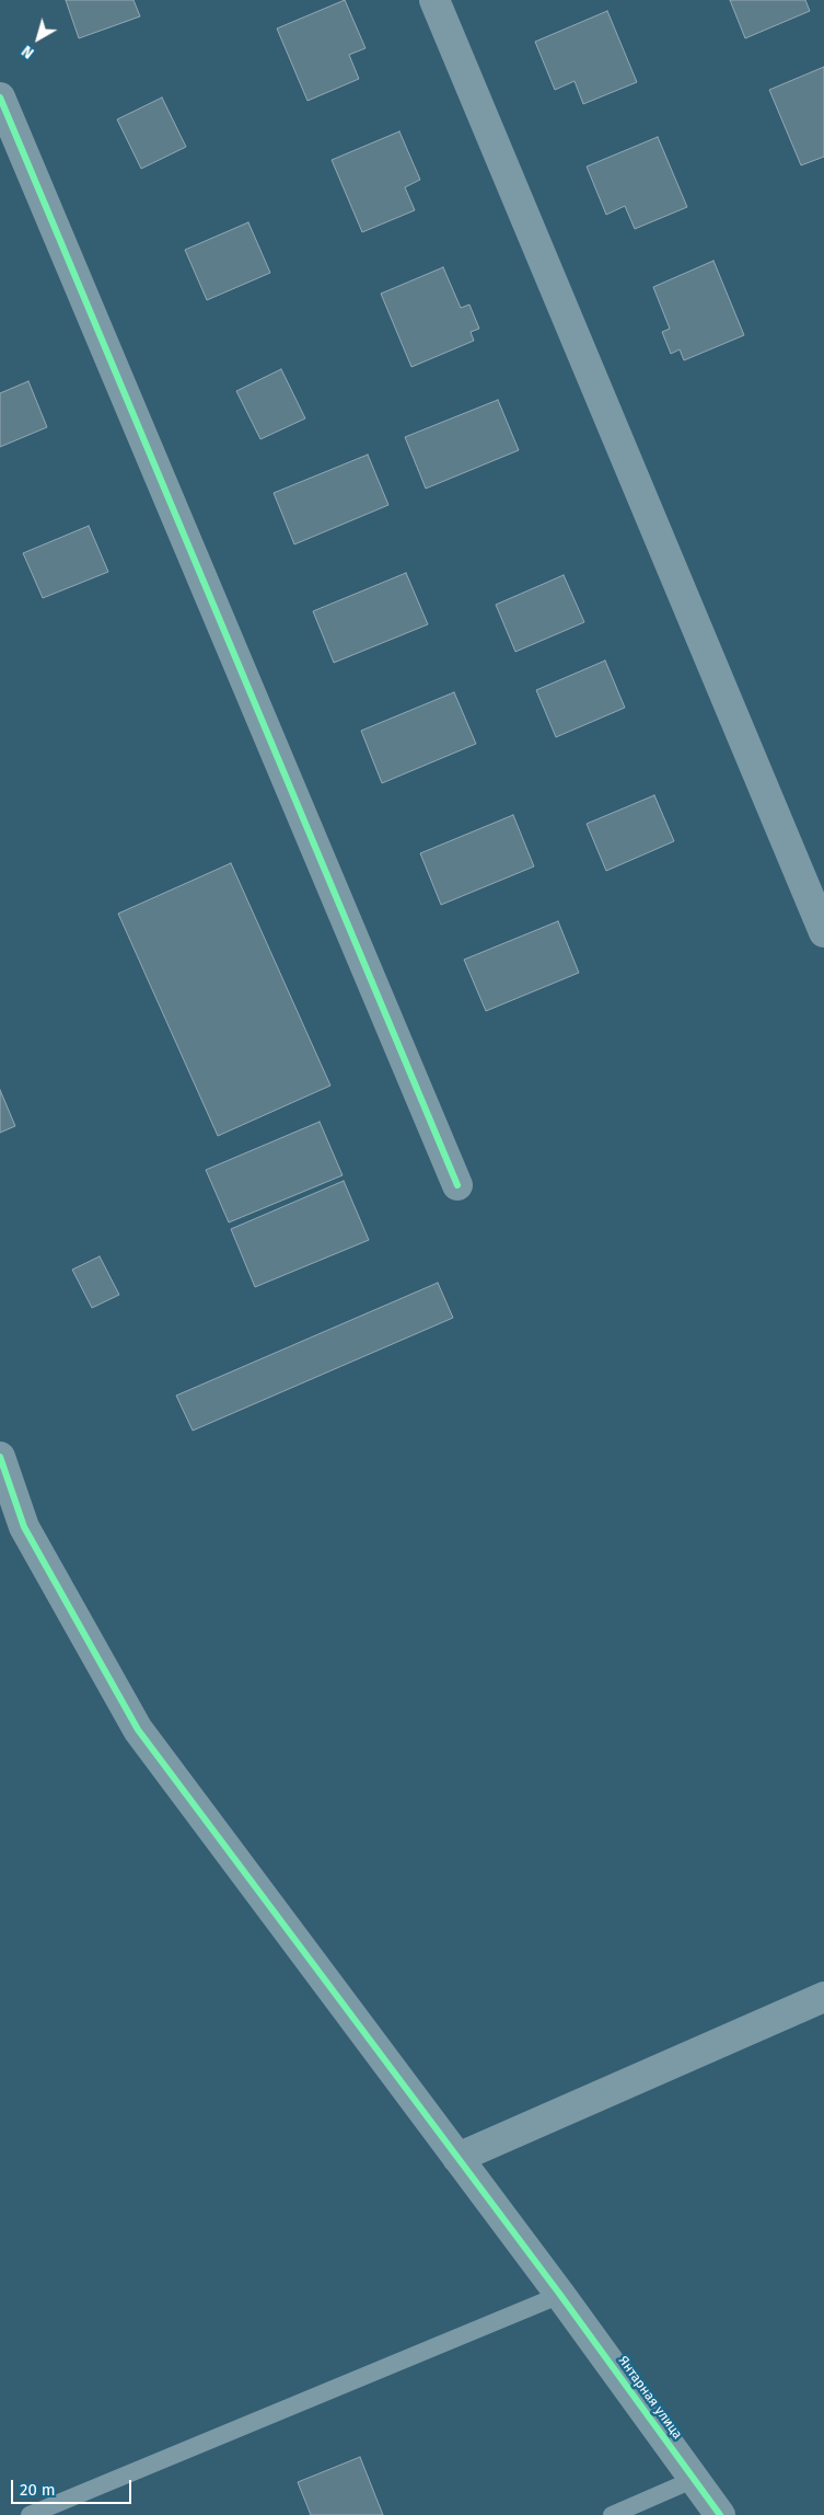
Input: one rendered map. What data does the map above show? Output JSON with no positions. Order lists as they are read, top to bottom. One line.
{"streets":{"street":["Янтарная улица"]},"scale_bar":"20 m","north":"bottom left"}
